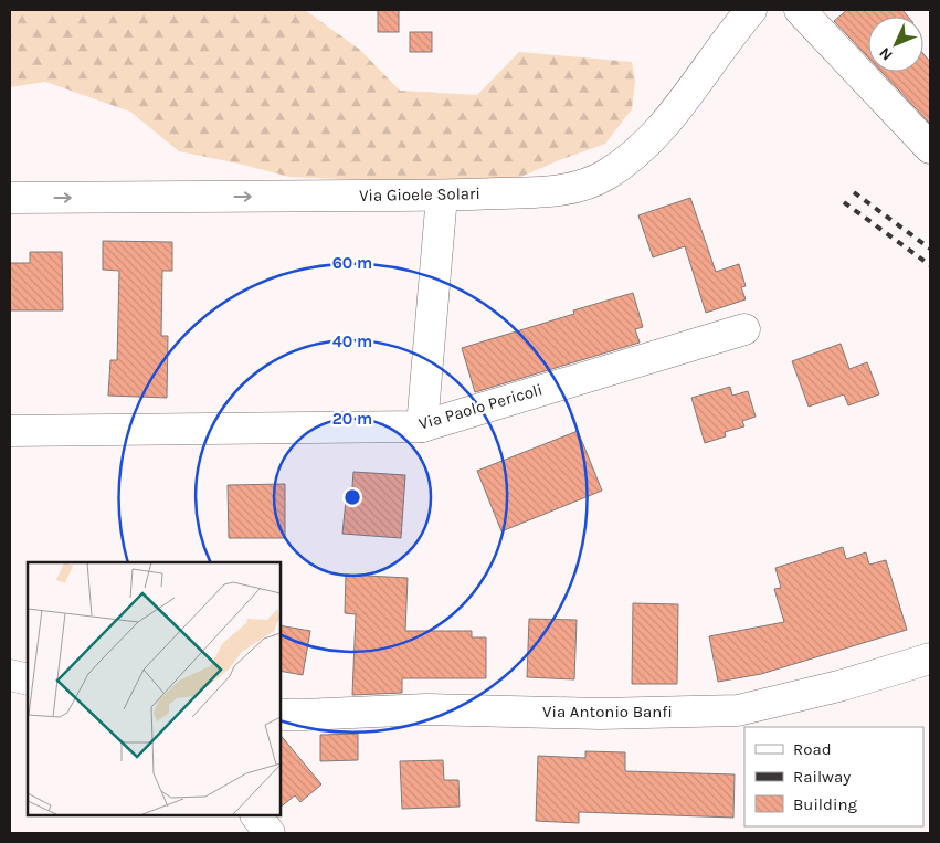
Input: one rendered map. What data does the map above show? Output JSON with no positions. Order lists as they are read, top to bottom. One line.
{"streets":{"street":["Via Gioele Solari","Via Paolo Pericoli","Via Antonio Banfi"]},"one_way":["Via Gioele Solari"],"legend":["Road","Railway","Building"],"north":"bottom left","rings":["60 m","40 m","20 m"]}
